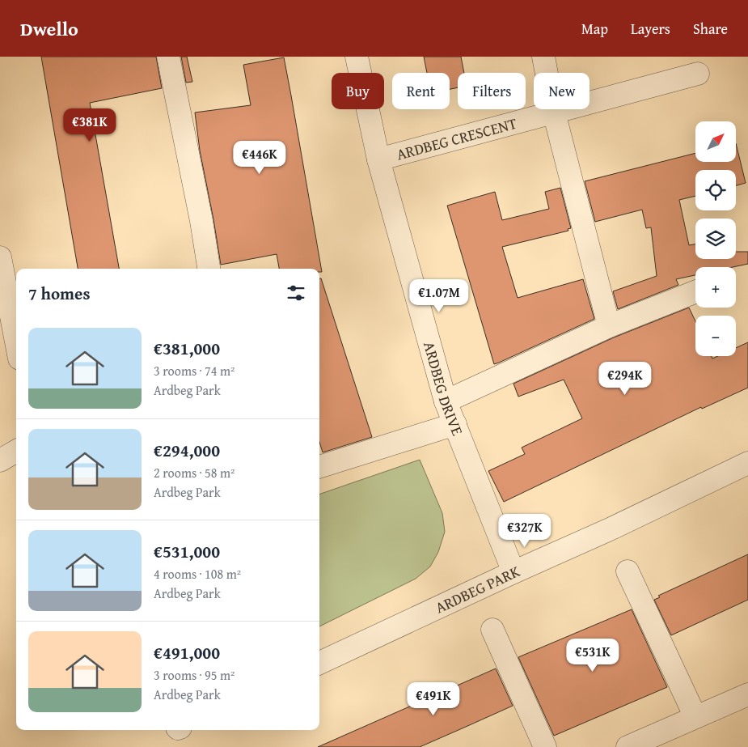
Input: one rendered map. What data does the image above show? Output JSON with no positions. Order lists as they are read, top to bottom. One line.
{"streets":{"street":["ARDBEG CRESCENT","ARDBEG DRIVE","ARDBEG PARK"]},"crossings":[["ARDBEG CRESCENT","ARDBEG DRIVE"],["ARDBEG DRIVE","ARDBEG PARK"]],"north":"top right","page":{"header":"Dwello","nav":["Map","Layers","Share"],"chip":["Buy","Rent","Filters","New"],"price":["€381K","€446K","€1.07M","€294K","€327K","€531K","€491K"],"map_buttons":["+","−"],"heading":"7 homes","list":[{"name":"€381,000","note":"3 rooms · 74 m² · Ardbeg Park"},{"name":"€294,000","note":"2 rooms · 58 m² · Ardbeg Park"},{"name":"€531,000","note":"4 rooms · 108 m² · Ardbeg Park"},{"name":"€491,000","note":"3 rooms · 95 m² · Ardbeg Park"}]}}
